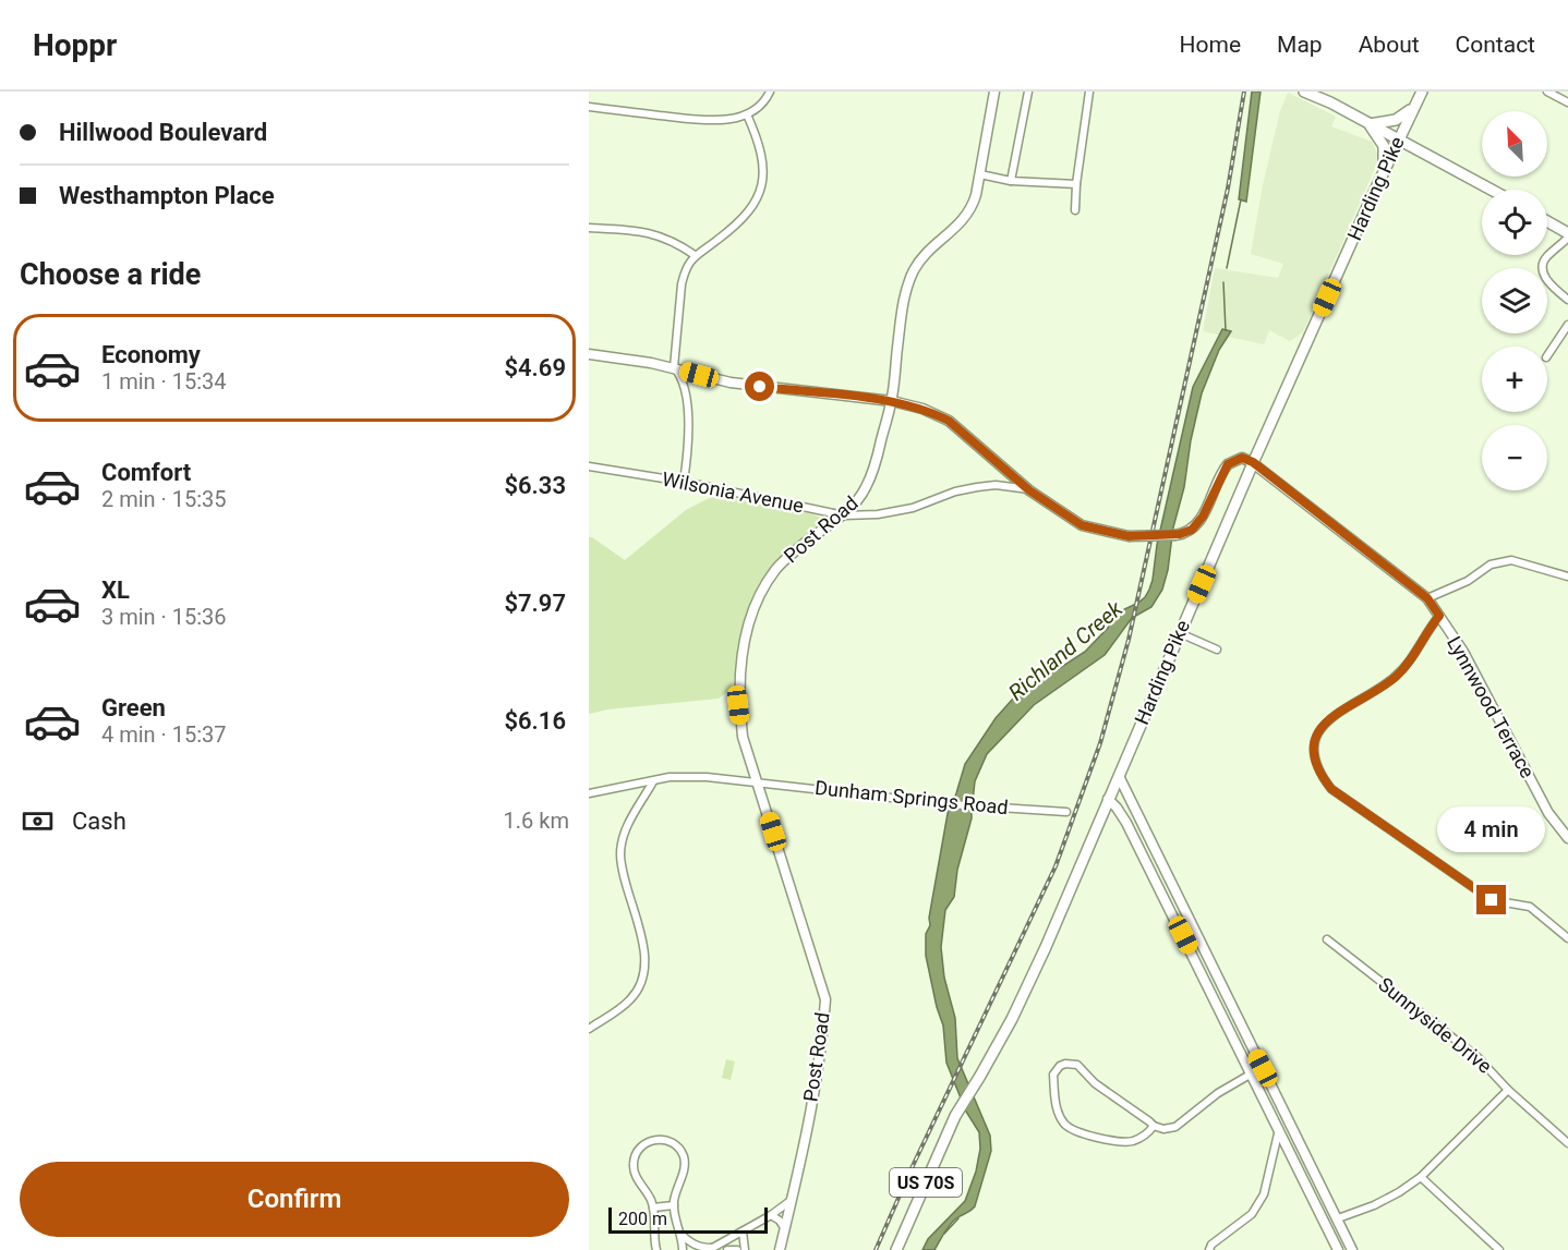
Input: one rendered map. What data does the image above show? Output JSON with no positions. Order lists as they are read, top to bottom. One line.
{"streets":{"main road":["Harding Pike","US 70S"],"street":["Wilsonia Avenue","Post Road","Lynnwood Terrace","Dunham Springs Road","Sunnyside Drive"]},"crossings":[["Harding Pike","Lynnwood Terrace"],["Wilsonia Avenue","Post Road"],["Post Road","Dunham Springs Road"]],"water":["Richland Creek"],"scale_bar":"200 m","north":"top left","page":{"header":"Hoppr","nav":["Home","Map","About","Contact"],"banner":["Hillwood Boulevard","Westhampton Place"],"map_buttons":["+","−"],"heading":"Choose a ride","list":[{"name":"Economy","note":"1 min · 15:34","value":"$4.69"},{"name":"Comfort","note":"2 min · 15:35","value":"$6.33"},{"name":"XL","note":"3 min · 15:36","value":"$7.97"},{"name":"Green","note":"4 min · 15:37","value":"$6.16"}],"pay":["Cash","1.6 km"],"bubble":"4 min","buttons":"Confirm","scale":"200 m"}}
